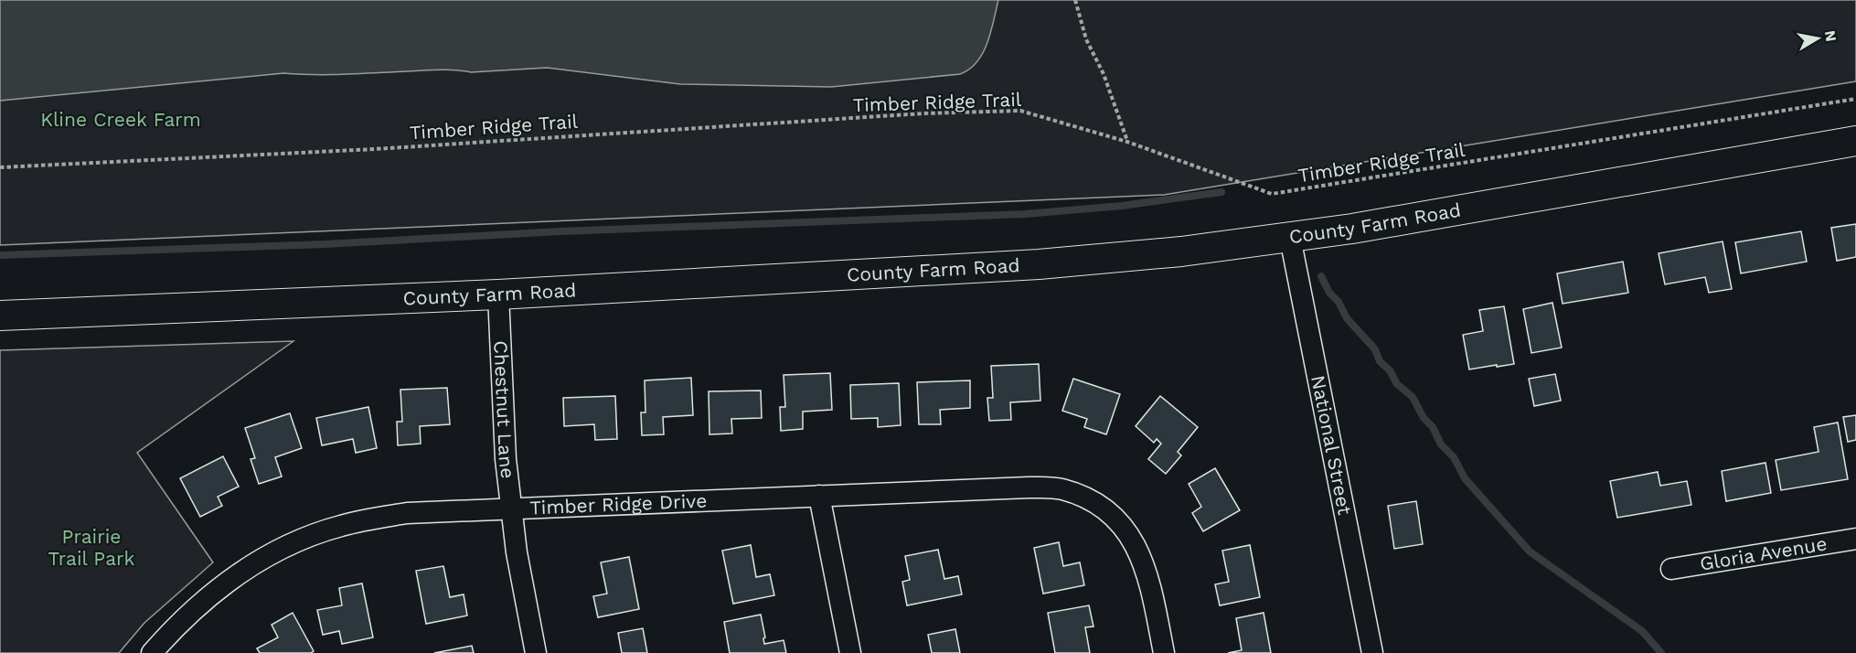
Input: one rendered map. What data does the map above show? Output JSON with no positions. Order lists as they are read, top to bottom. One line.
{"streets":{"main road":["County Farm Road"],"street":["Chestnut Lane","National Street","Timber Ridge Drive","Gloria Avenue"],"path":["Timber Ridge Trail"]},"crossings":[["County Farm Road","Chestnut Lane"],["County Farm Road","National Street"],["Chestnut Lane","Timber Ridge Drive"]],"parks":["Kline Creek Farm","Prairie Trail Park"],"north":"right"}
